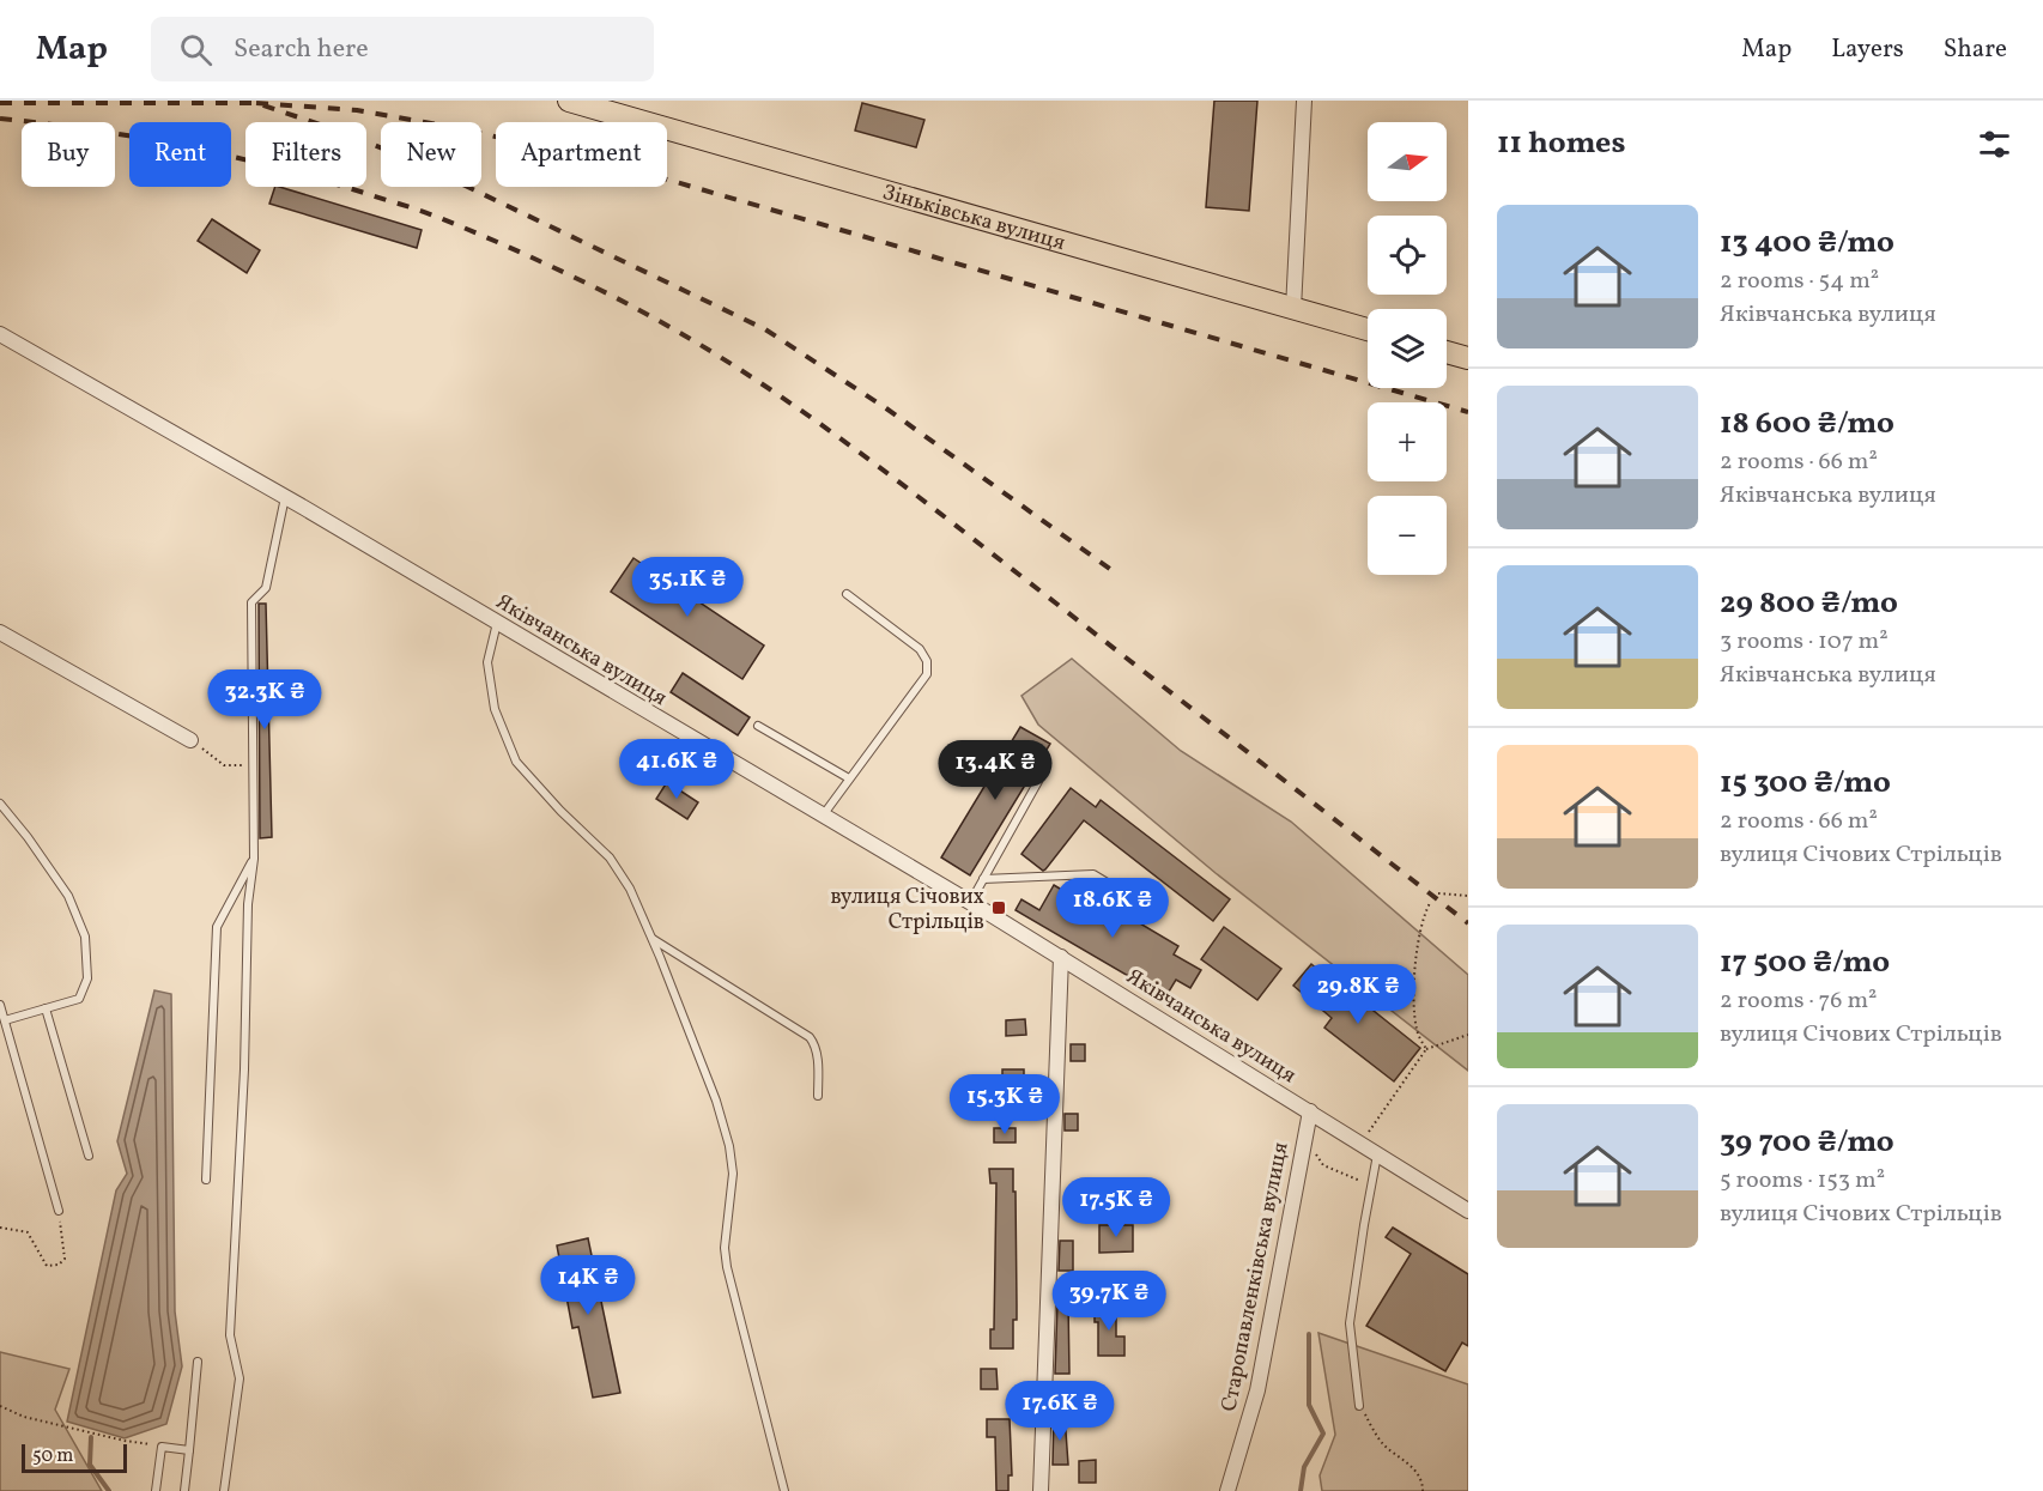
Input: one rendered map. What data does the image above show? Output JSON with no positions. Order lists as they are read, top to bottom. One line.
{"streets":{"main road":["Зіньківська вулиця"],"street":["Яківчанська вулиця","Старопавленківська вулиця"]},"crossings":[["Яківчанська вулиця","Старопавленківська вулиця"]],"places":{"transit":["вулиця Січових Стрільців"]},"scale_bar":"50 m","north":"right","page":{"header":"Map","search":"Search here","nav":["Map","Layers","Share"],"heading":"11 homes","map_buttons":["+","−"],"chip":["Buy","Rent","Filters","New","Apartment"],"list":[{"name":"13 400 ₴/mo","note":"2 rooms · 54 m² · Яківчанська вулиця"},{"name":"18 600 ₴/mo","note":"2 rooms · 66 m² · Яківчанська вулиця"},{"name":"29 800 ₴/mo","note":"3 rooms · 107 m² · Яківчанська вулиця"},{"name":"15 300 ₴/mo","note":"2 rooms · 66 m² · вулиця Січових Стрільців"},{"name":"17 500 ₴/mo","note":"2 rooms · 76 m² · вулиця Січових Стрільців"},{"name":"39 700 ₴/mo","note":"5 rooms · 153 m² · вулиця Січових Стрільців"}],"price":["35.1K ₴","32.3K ₴","41.6K ₴","13.4K ₴","18.6K ₴","29.8K ₴","15.3K ₴","17.5K ₴","14K ₴","39.7K ₴","17.6K ₴"],"scale":"50 m"}}
